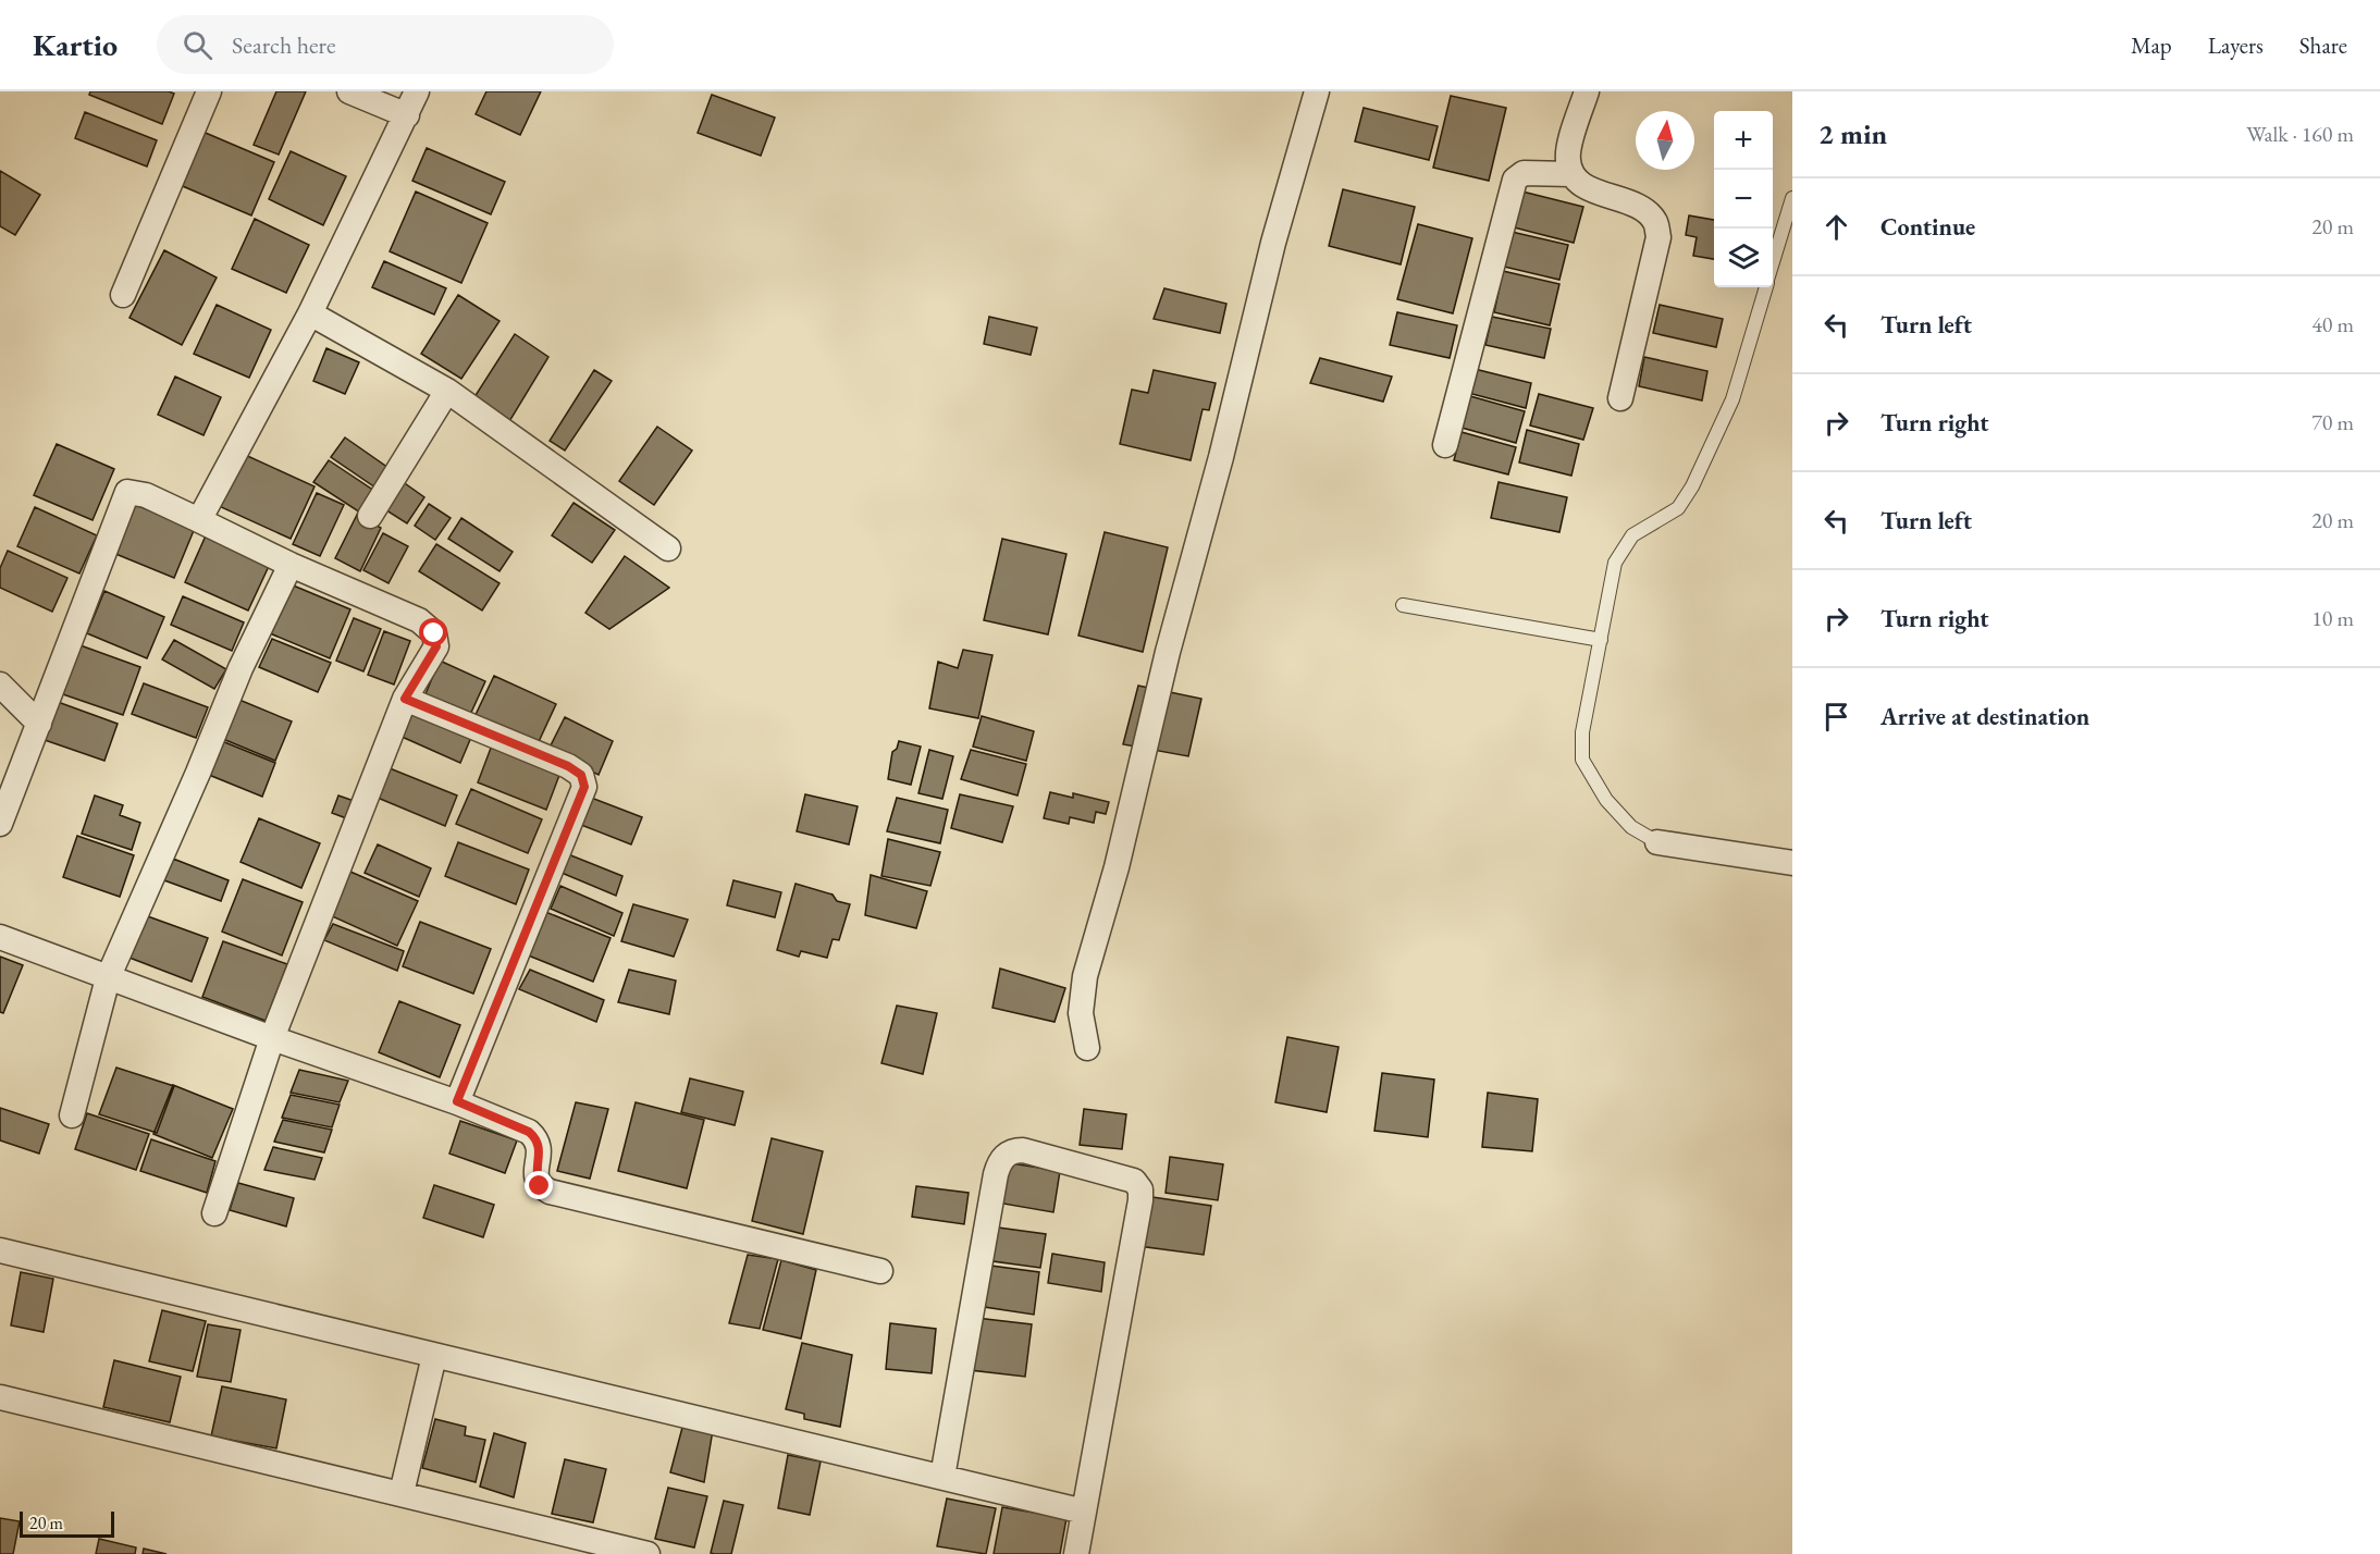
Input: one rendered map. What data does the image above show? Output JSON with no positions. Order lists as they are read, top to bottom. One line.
{"scale_bar":"20 m","north":"top","page":{"header":"Kartio","search":"Search here","nav":["Map","Layers","Share"],"heading":["2 min","Walk · 160 m"],"map_buttons":["+","−"],"list":[["Continue","20 m"],["Turn left","40 m"],["Turn right","70 m"],["Turn left","20 m"],["Turn right","10 m"],"Arrive at destination"],"scale":"20 m"}}
